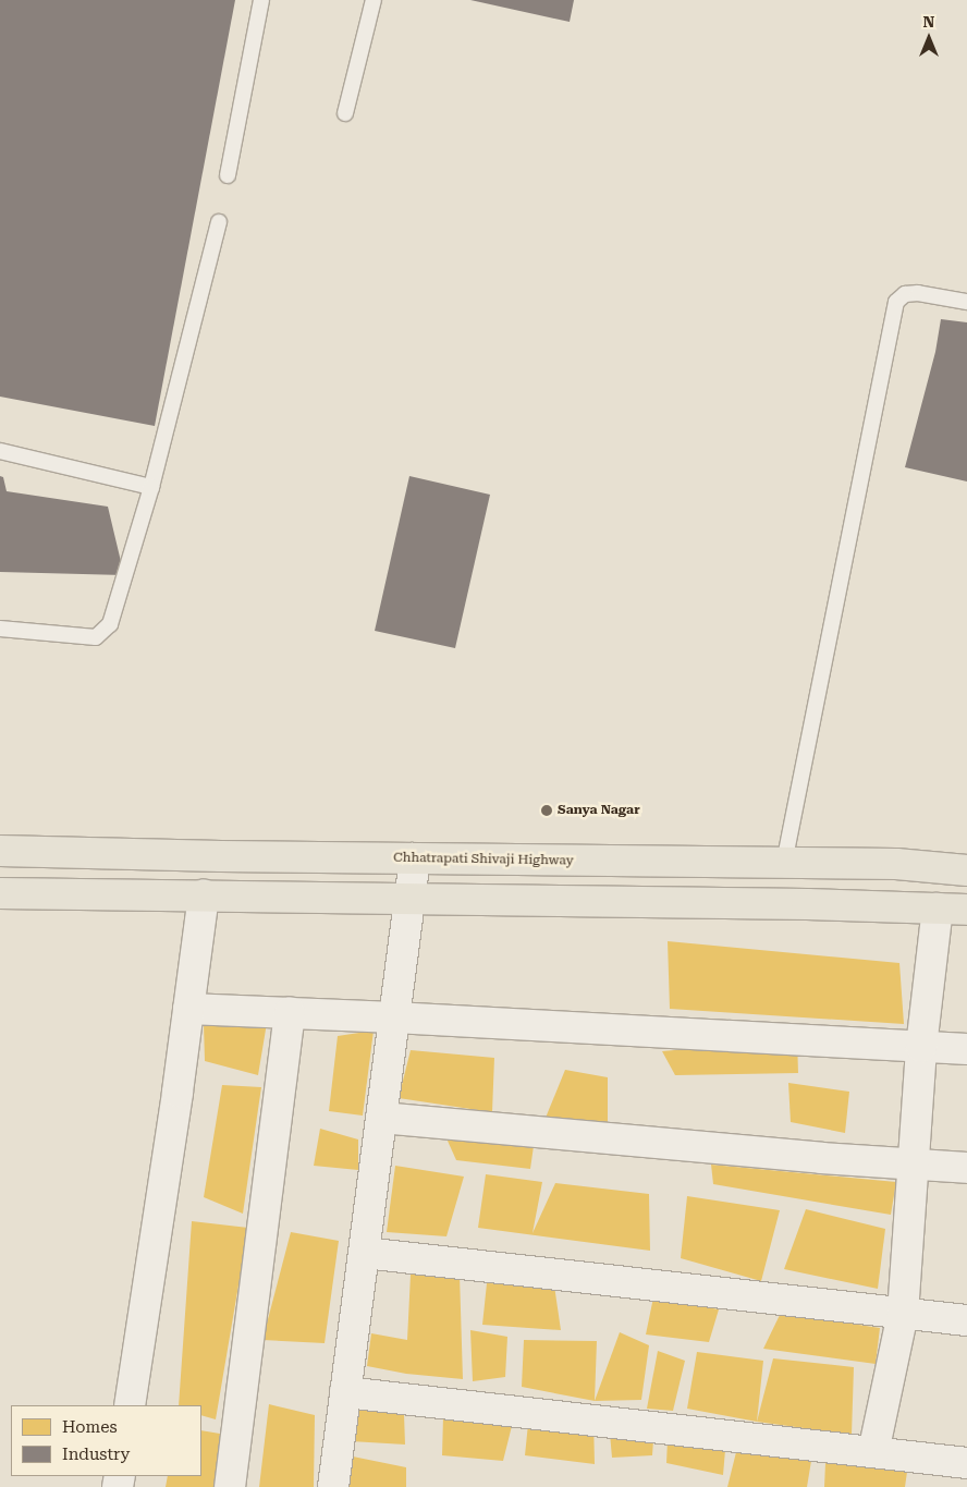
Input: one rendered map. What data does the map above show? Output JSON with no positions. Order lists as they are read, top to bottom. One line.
{"streets":{"main road":["Chhatrapati Shivaji Highway"]},"places":["Sanya Nagar"],"legend":["Homes","Industry"],"north":"top"}
